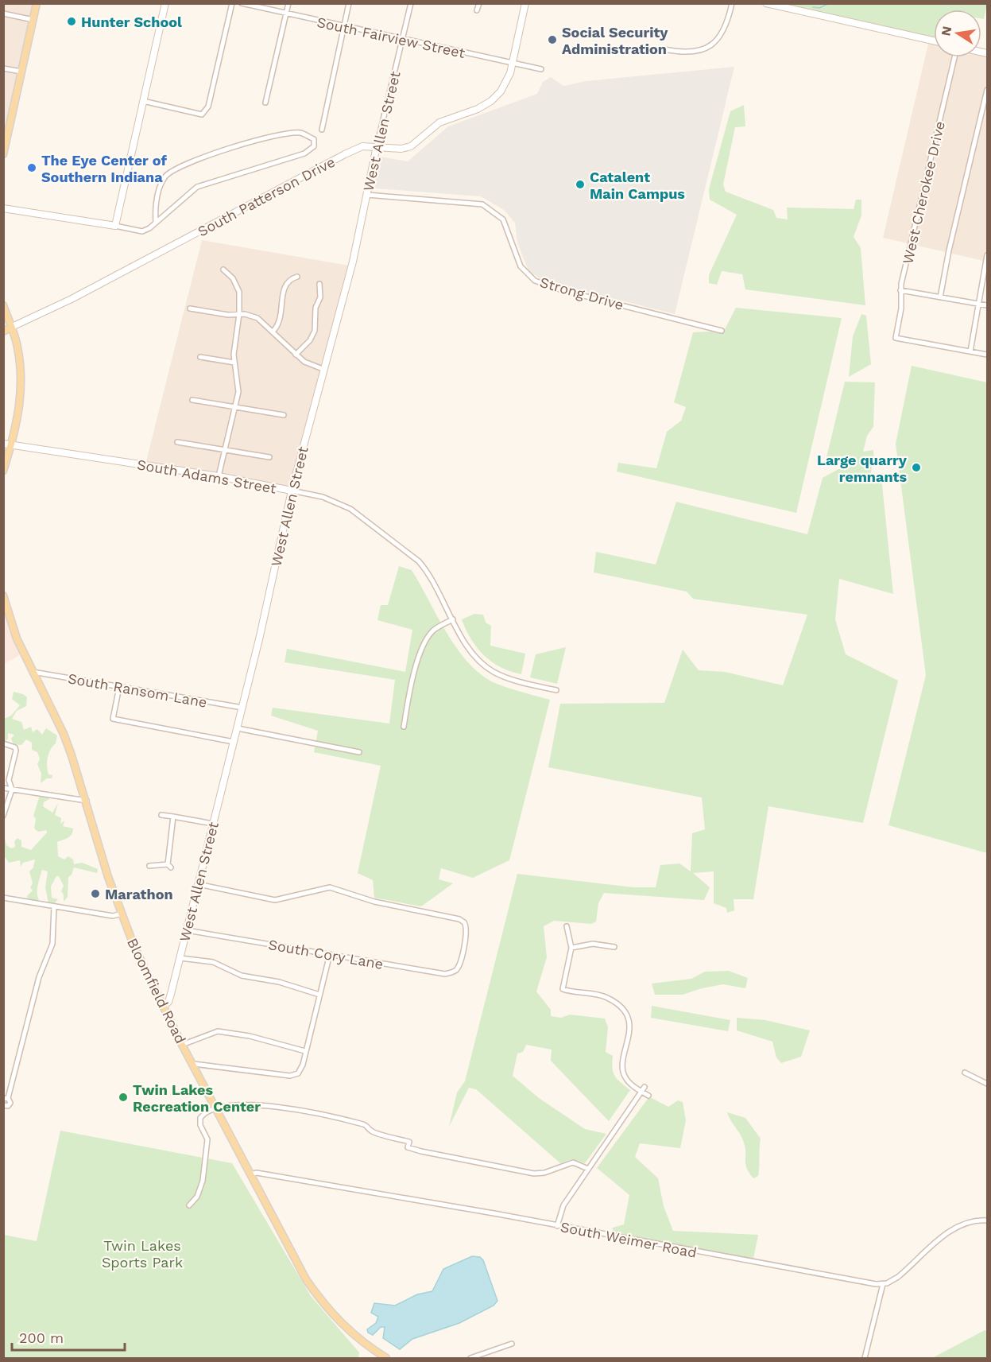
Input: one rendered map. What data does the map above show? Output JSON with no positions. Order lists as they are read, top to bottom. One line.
{"streets":{"main road":["South Patterson Drive","Bloomfield Road"],"street":["South Fairview Street","West Allen Street","West Cherokee Drive","Strong Drive","South Adams Street","South Ransom Lane","South Cory Lane","South Weimer Road"]},"crossings":[["South Fairview Street","West Allen Street"],["South Fairview Street","South Patterson Drive"],["West Allen Street","South Patterson Drive"],["West Allen Street","Strong Drive"],["West Allen Street","South Adams Street"],["West Allen Street","South Ransom Lane"],["West Allen Street","South Cory Lane"],["West Allen Street","Bloomfield Road"],["South Ransom Lane","Bloomfield Road"],["Bloomfield Road","South Weimer Road"]],"parks":["Twin Lakes Sports Park"],"places":["Hunter School","Social Security Administration","The Eye Center of Southern Indiana","Catalent Main Campus","Large quarry remnants","Marathon","Twin Lakes Recreation Center"],"scale_bar":"200 m","north":"left"}
